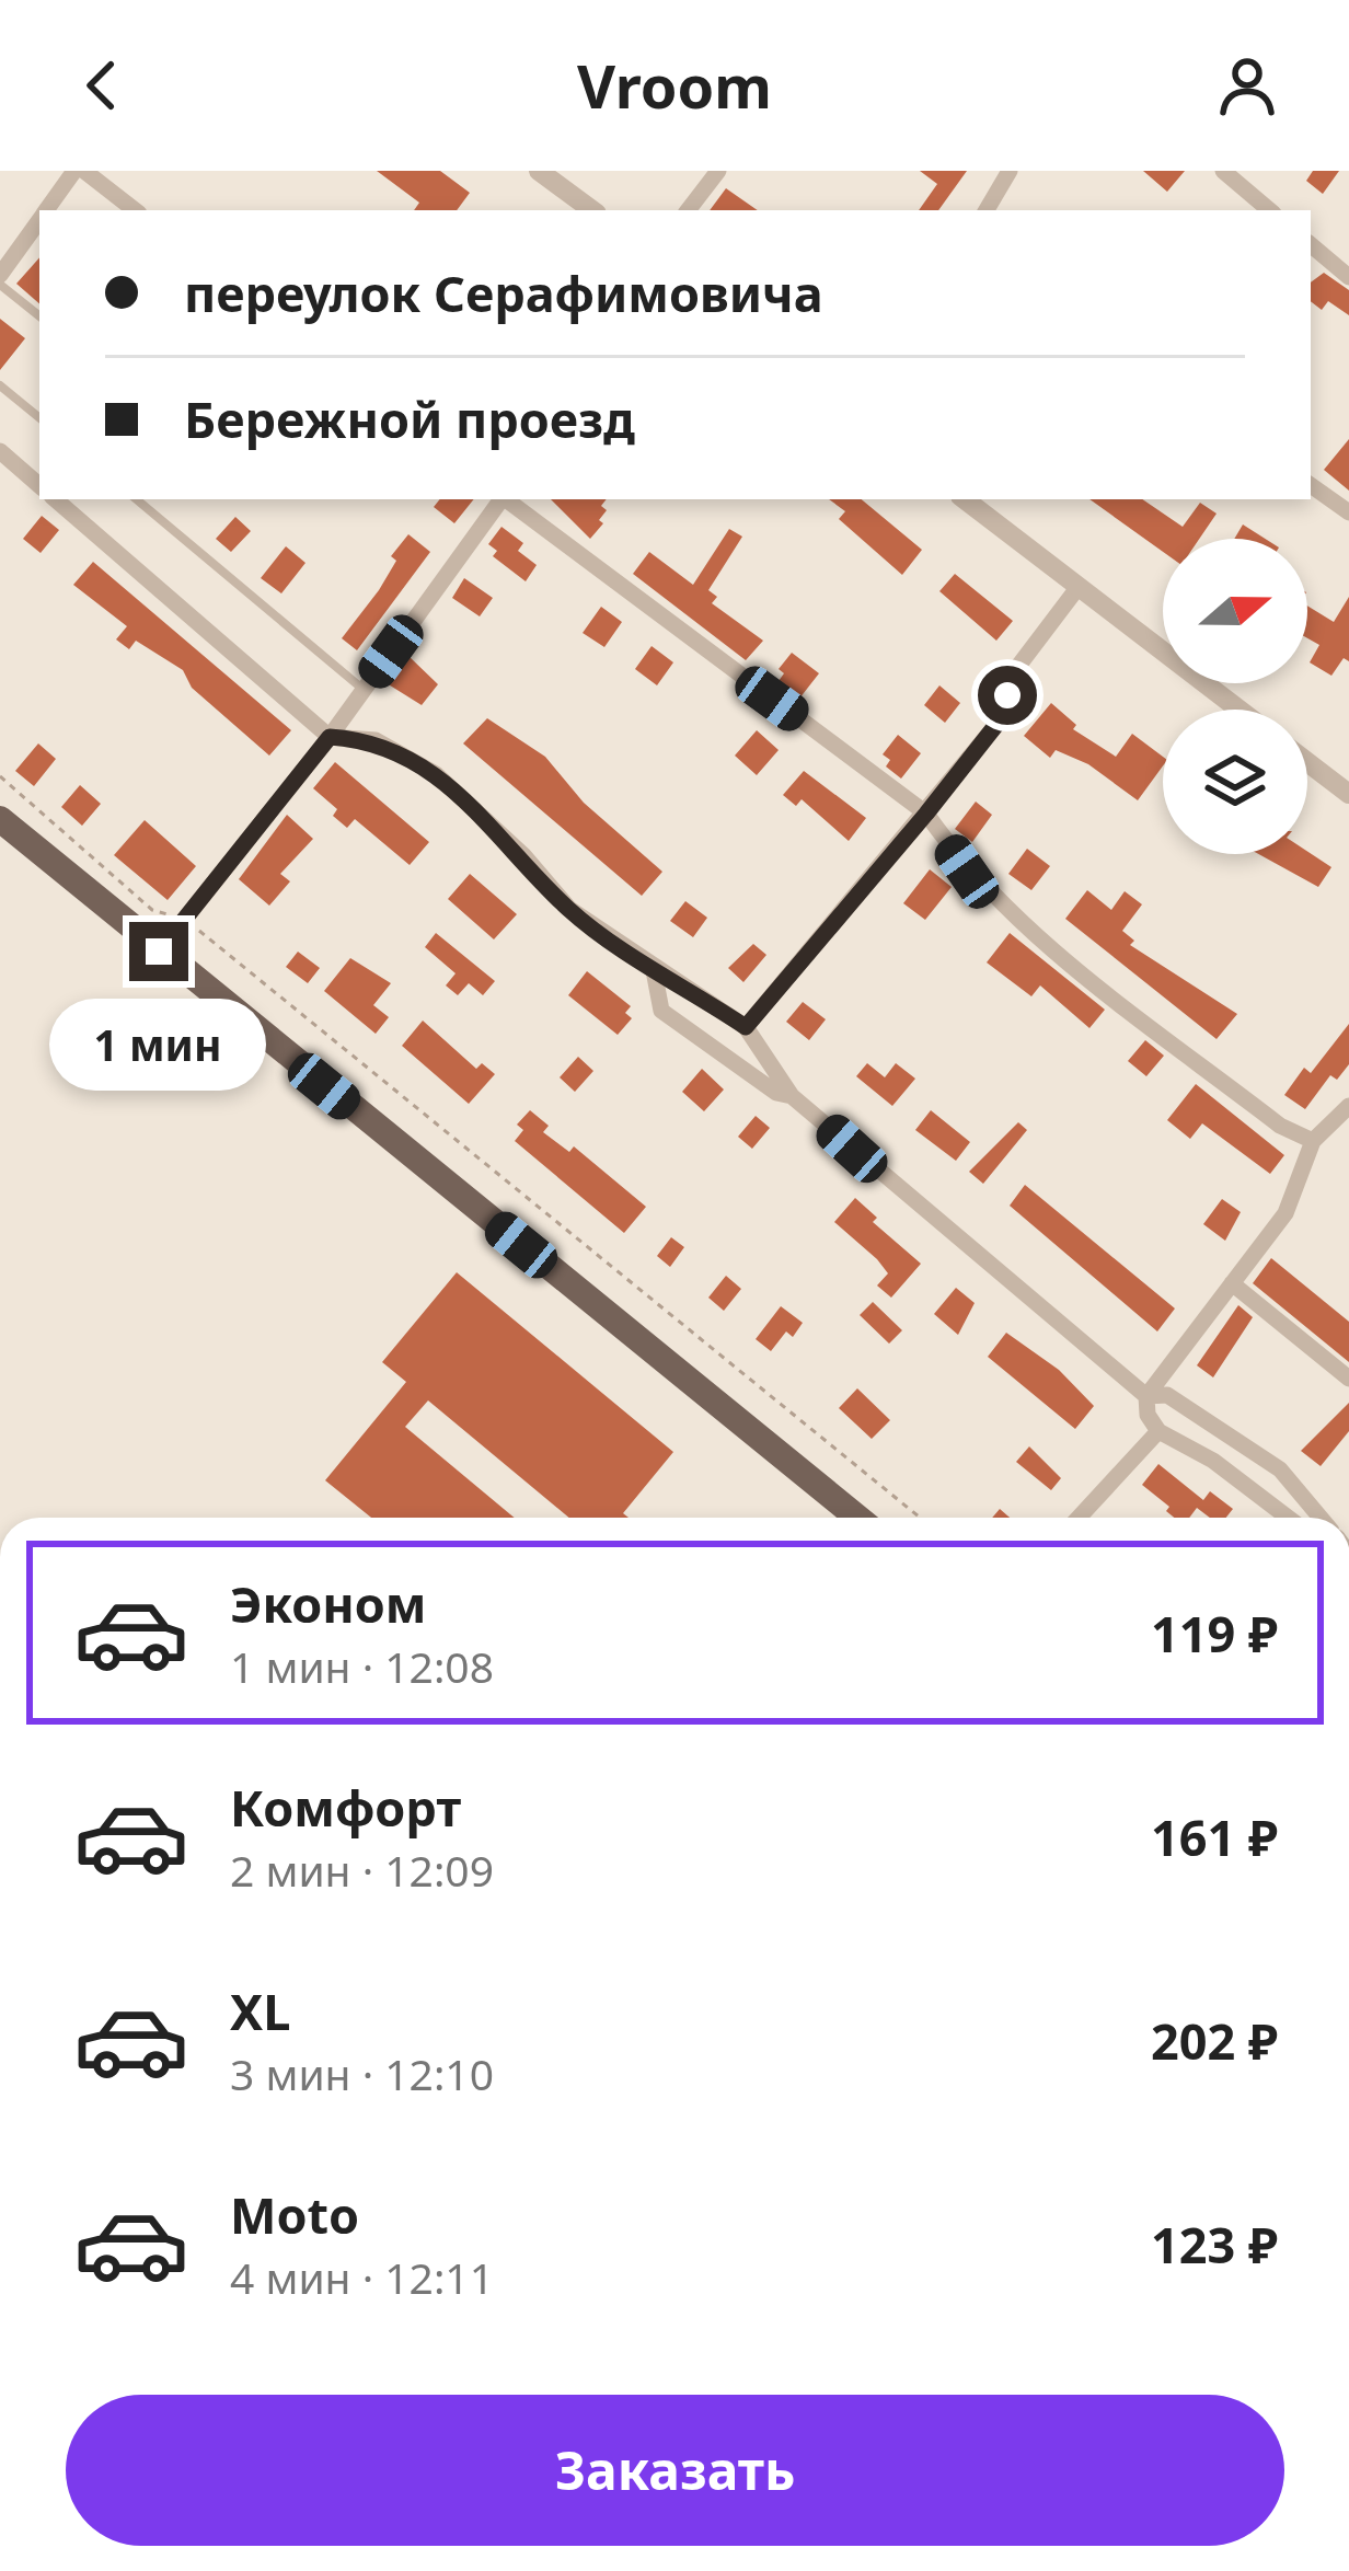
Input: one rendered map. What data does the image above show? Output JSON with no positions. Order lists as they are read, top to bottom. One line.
{"north":"right","page":{"header":"Vroom","banner":["переулок Серафимовича","Бережной проезд"],"bubble":"1 мин","list":[{"name":"Эконом","note":"1 мин · 12:08","value":"119 ₽"},{"name":"Комфорт","note":"2 мин · 12:09","value":"161 ₽"},{"name":"XL","note":"3 мин · 12:10","value":"202 ₽"},{"name":"Moto","note":"4 мин · 12:11","value":"123 ₽"}],"buttons":"Заказать"}}
